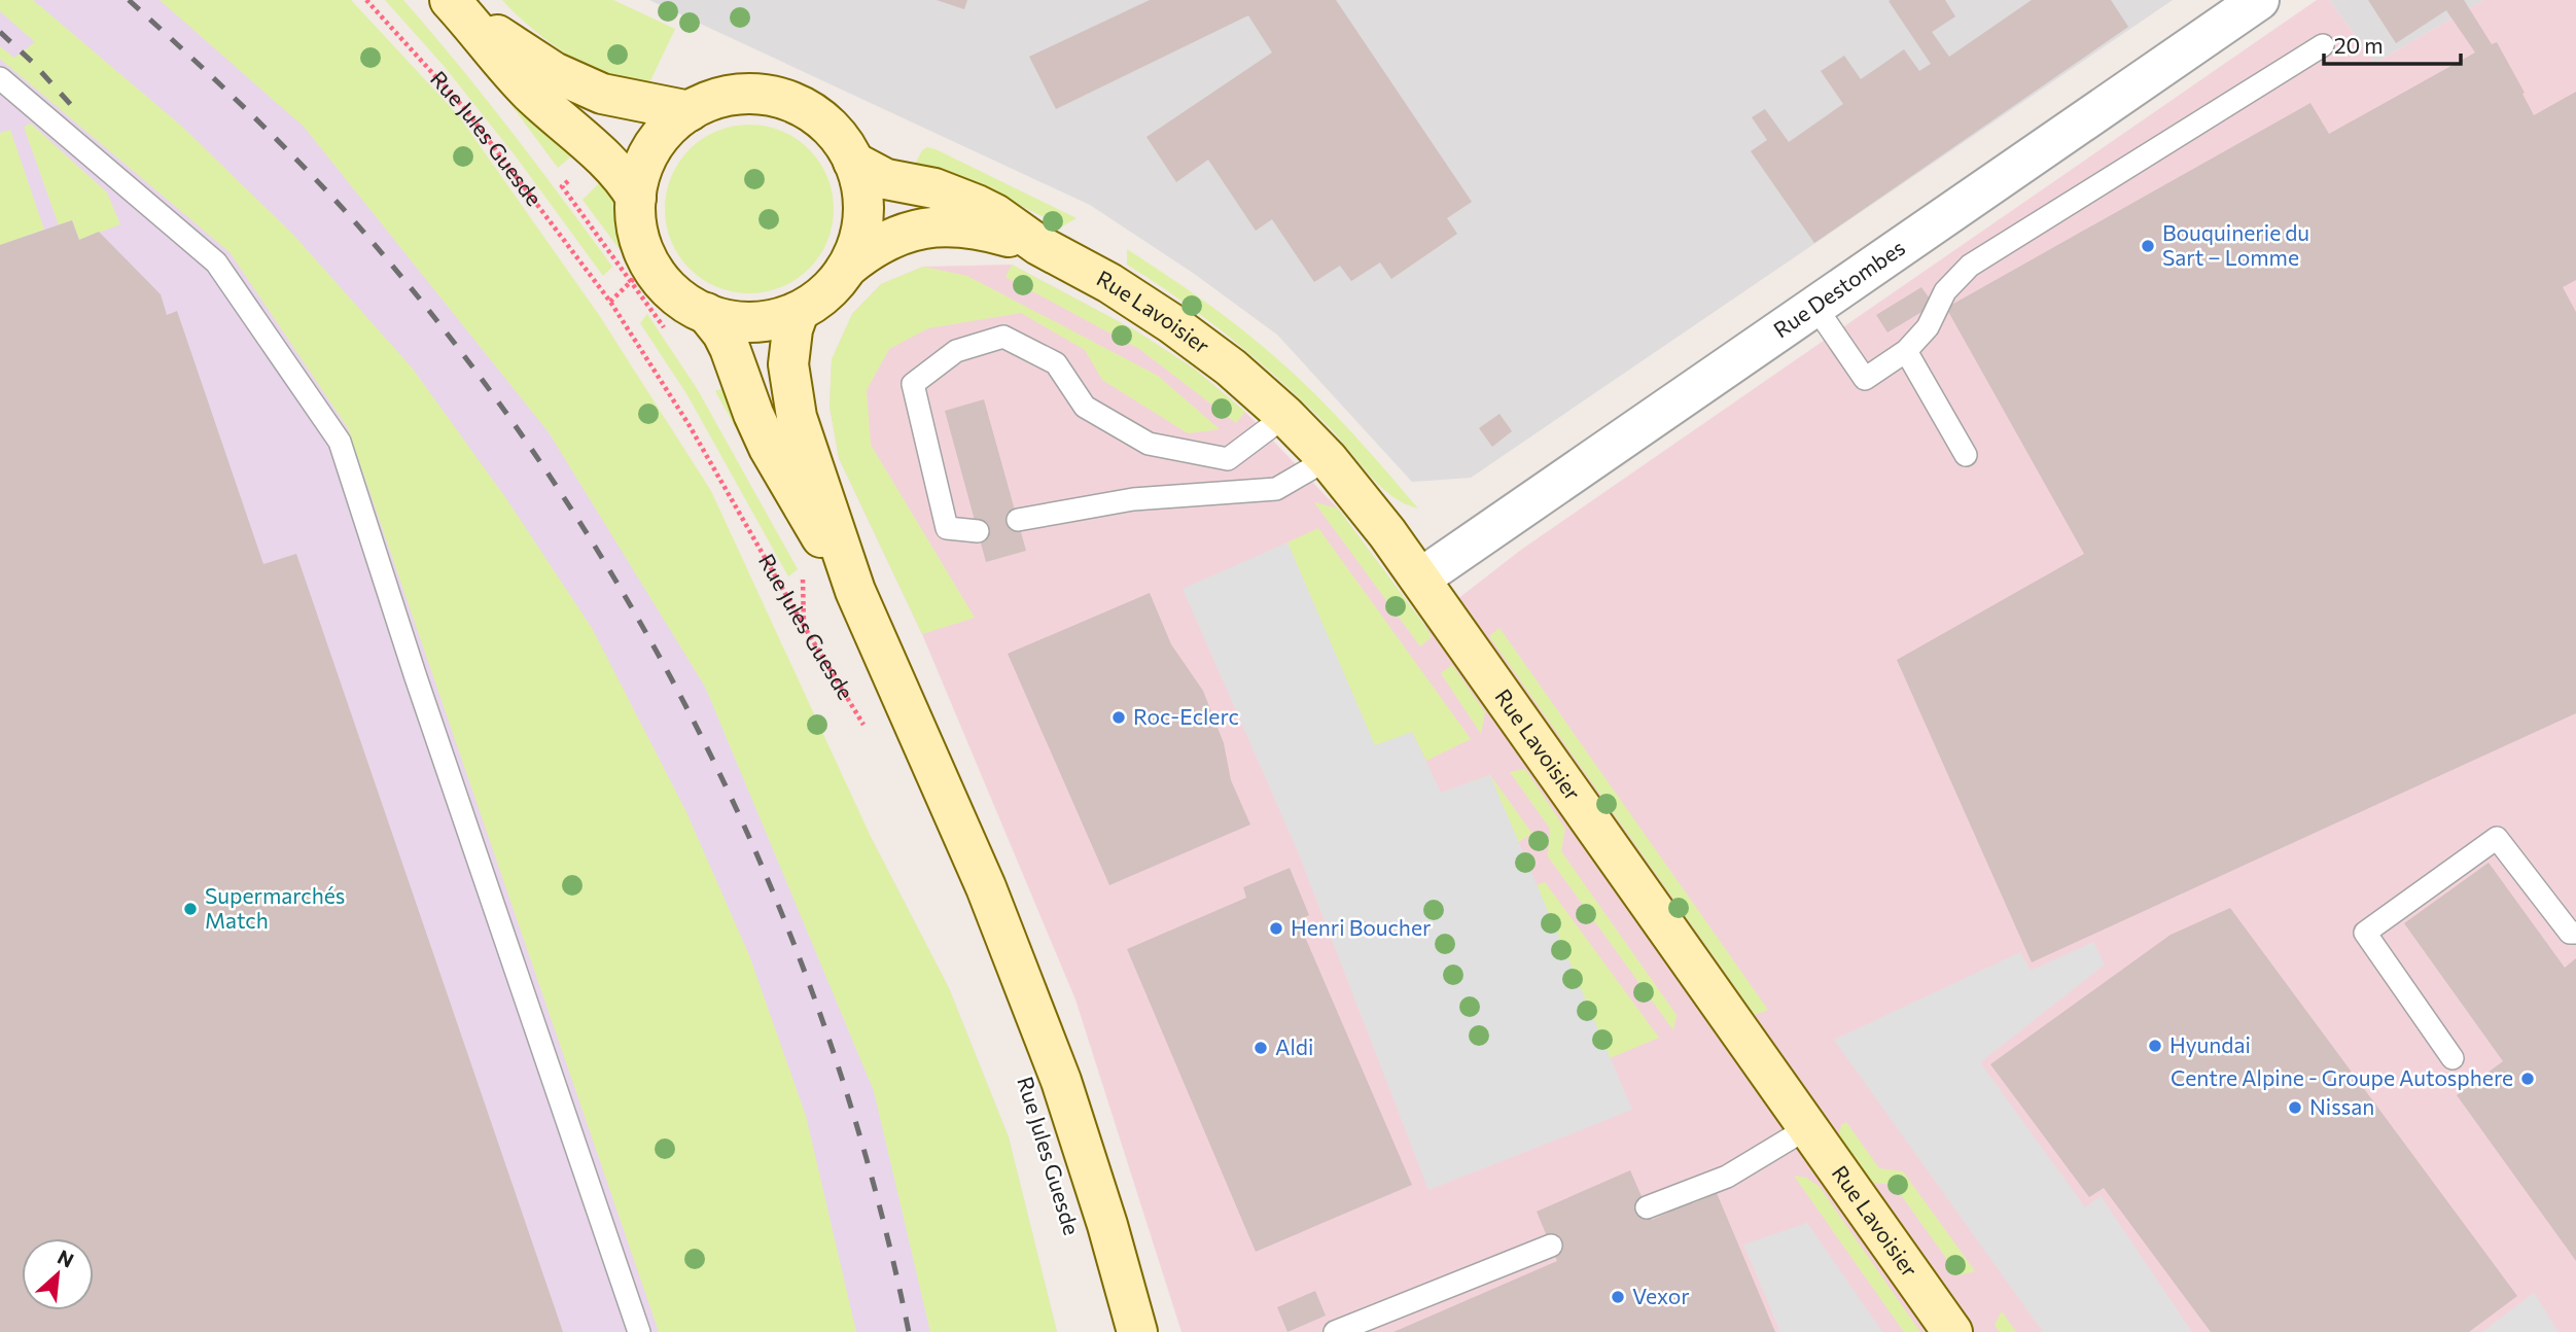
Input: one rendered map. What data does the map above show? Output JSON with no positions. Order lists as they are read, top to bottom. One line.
{"streets":{"street":["Rue Jules Guesde","Rue Destombes","Rue Lavoisier"]},"crossings":[["Rue Jules Guesde","Rue Lavoisier"],["Rue Destombes","Rue Lavoisier"]],"places":["Bouquinerie du Sart – Lomme","Roc-Eclerc","Supermarchés Match","Henri Boucher","Hyundai","Aldi","Centre Alpine - Groupe Autosphere","Nissan","Vexor"],"scale_bar":"20 m","north":"top right"}
